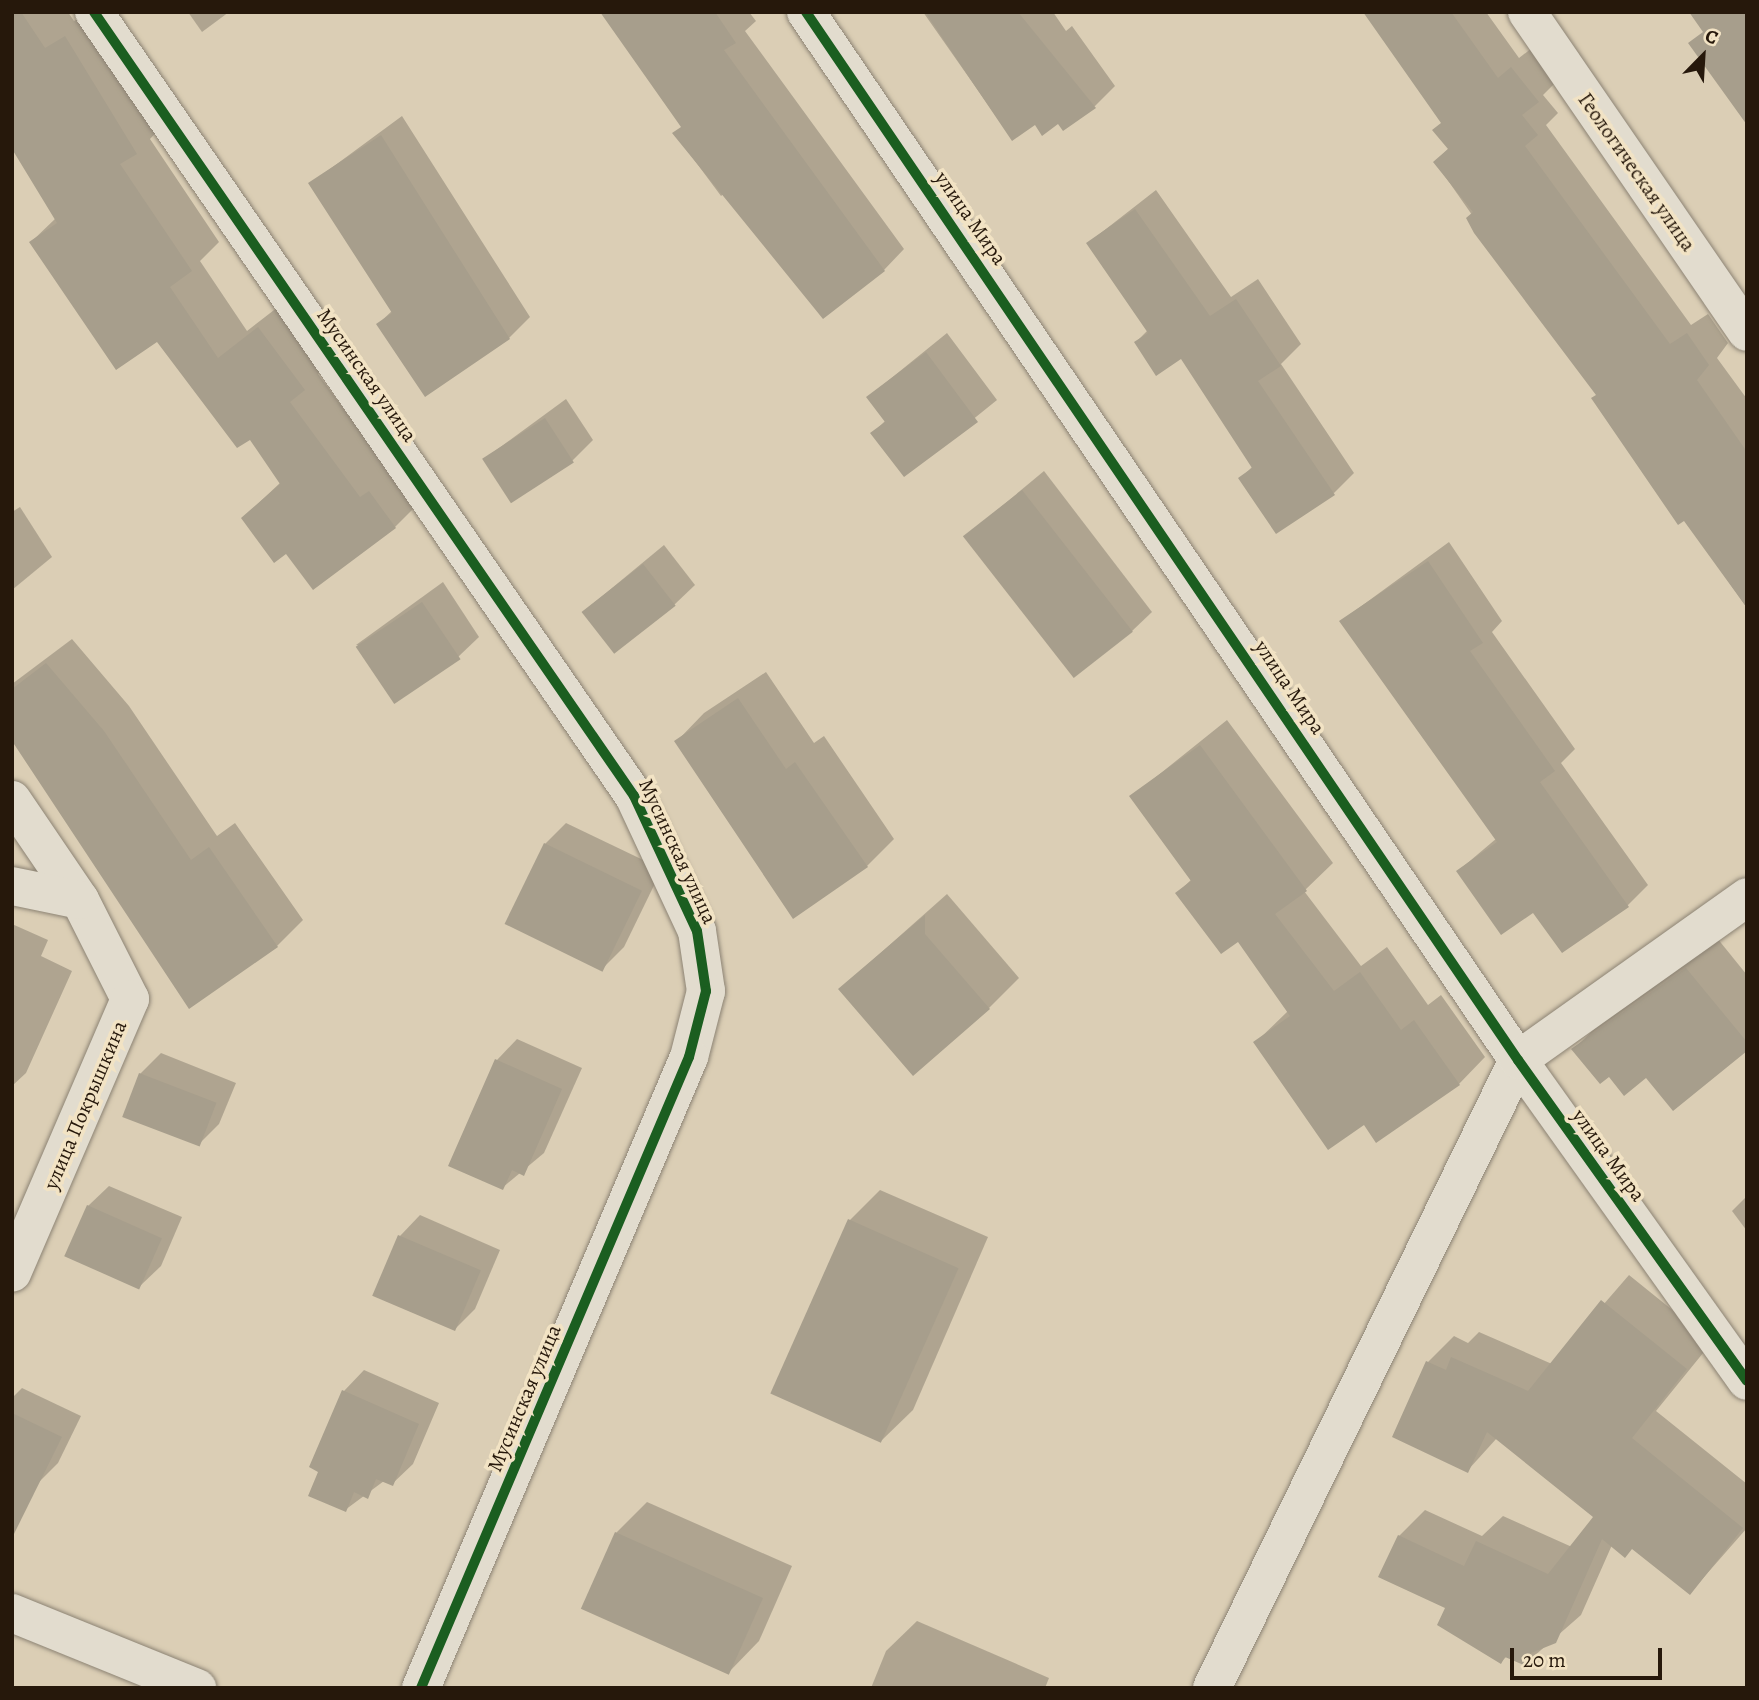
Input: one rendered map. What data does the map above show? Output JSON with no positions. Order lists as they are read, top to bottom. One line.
{"streets":{"street":["Геологическая улица","улица Мира","Мусинская улица","улица Покрышкина"]},"scale_bar":"20 m","north":"top right"}
